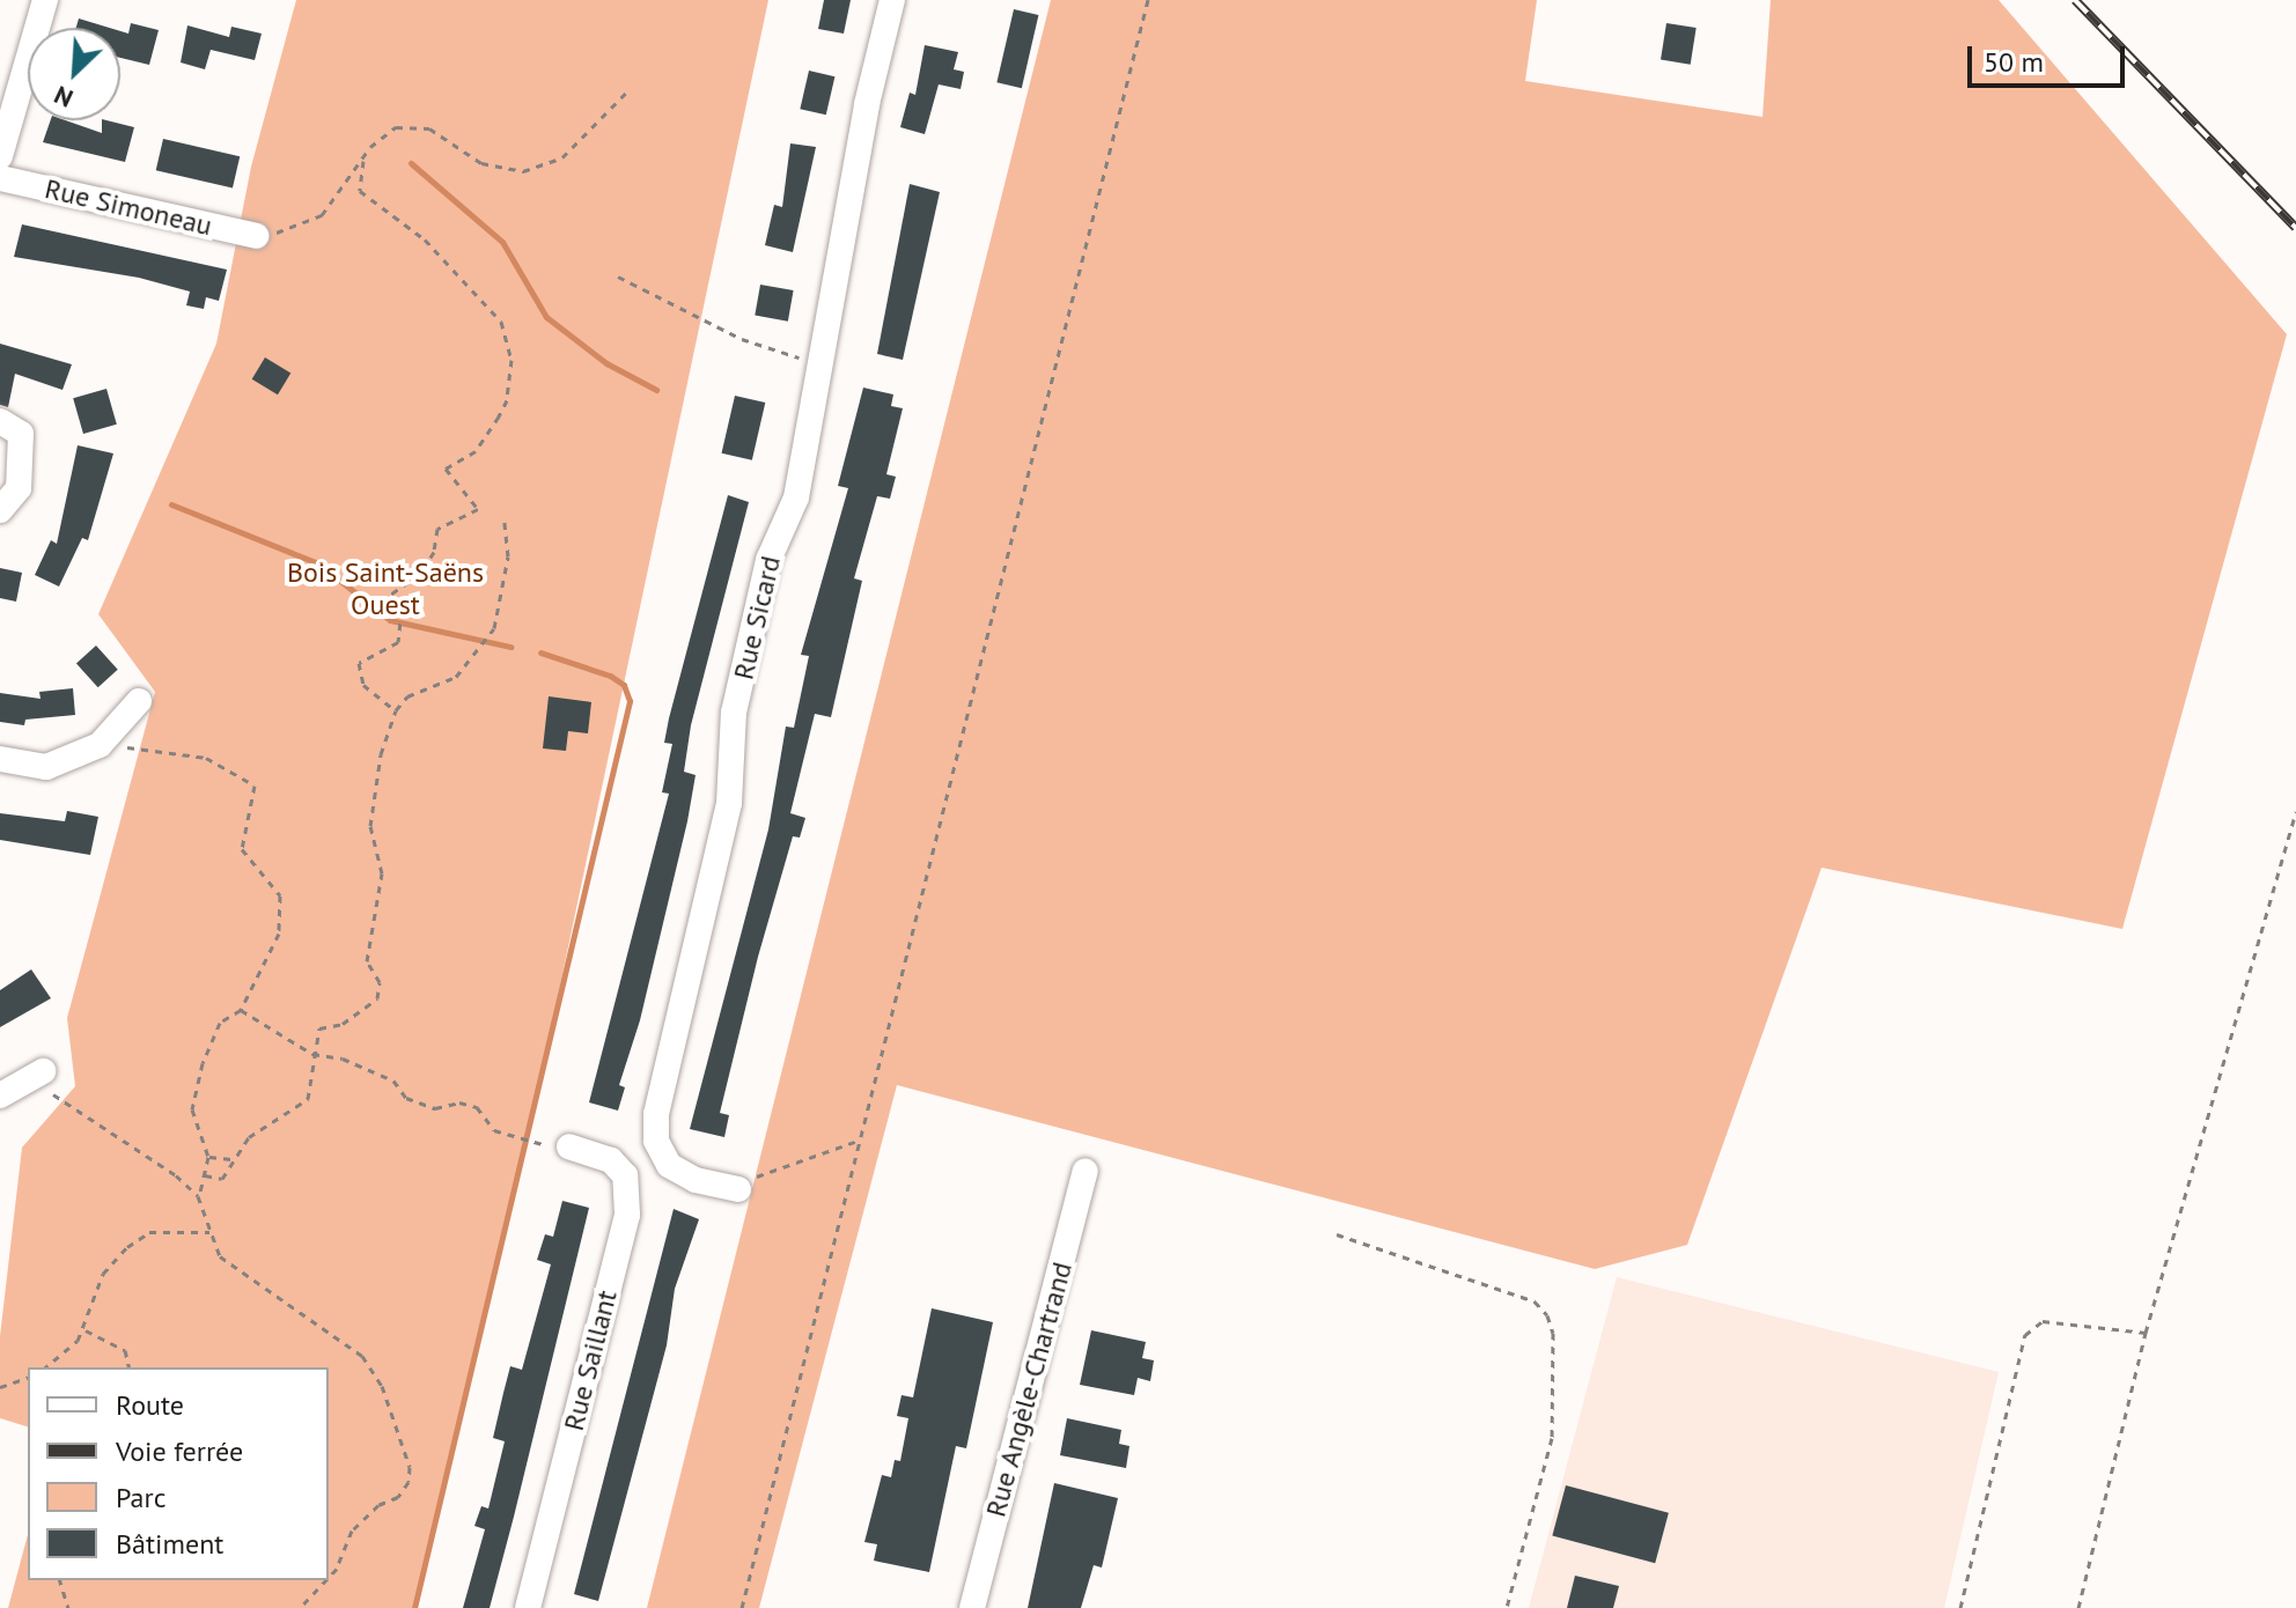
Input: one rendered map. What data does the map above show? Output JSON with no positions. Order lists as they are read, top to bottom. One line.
{"streets":{"street":["Rue Simoneau","Rue Sicard","Rue Saillant","Rue Angèle-Chartrand"]},"parks":["Bois Saint-Saëns Ouest"],"legend":["Route","Voie ferrée","Parc","Bâtiment"],"scale_bar":"50 m","north":"bottom left"}
